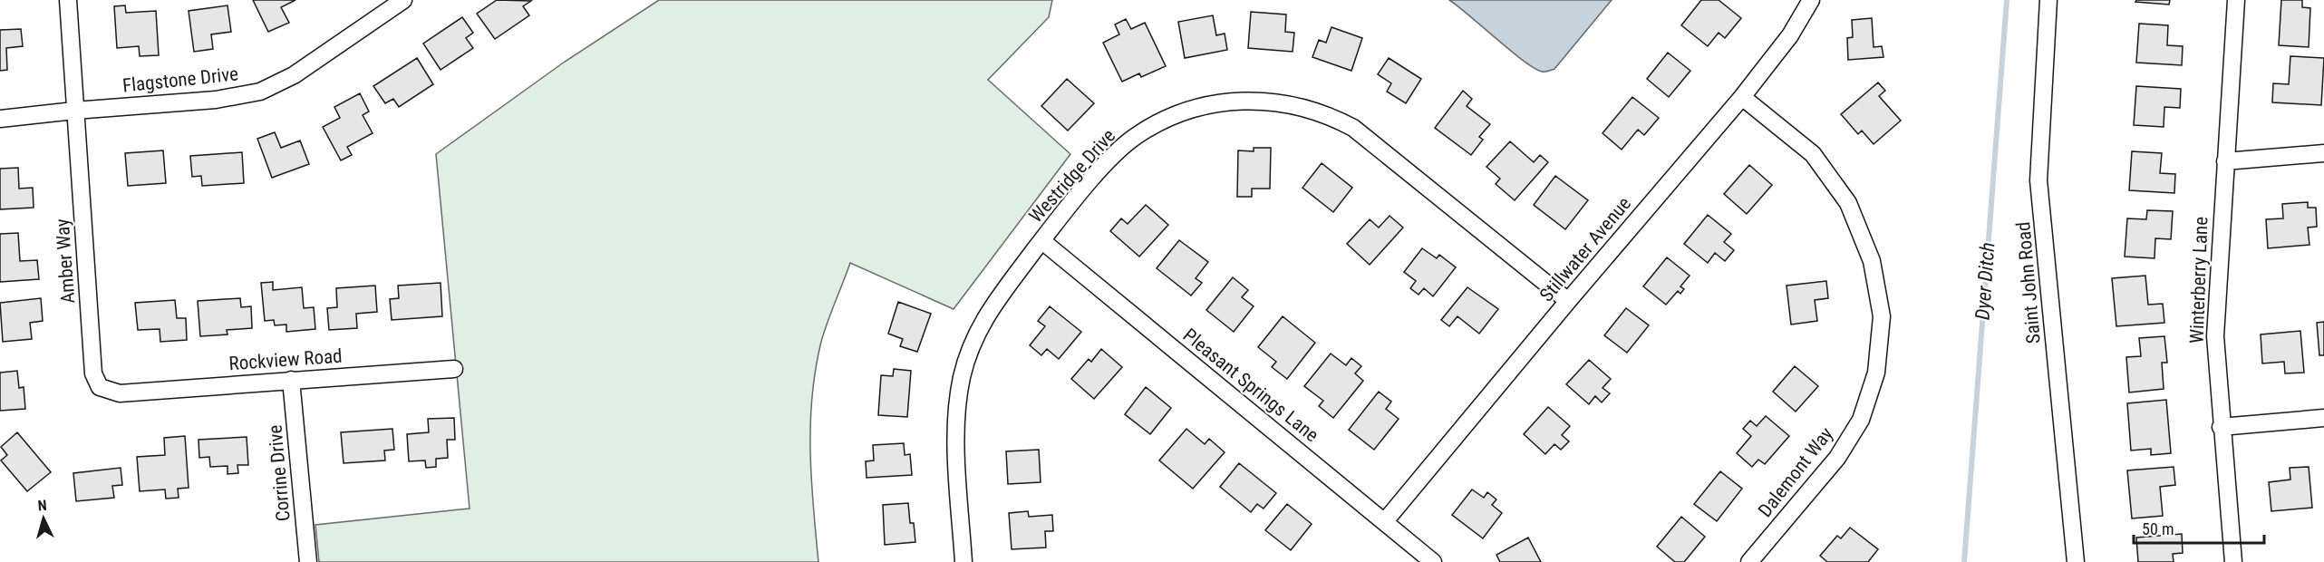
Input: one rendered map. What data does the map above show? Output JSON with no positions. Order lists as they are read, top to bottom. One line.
{"streets":{"street":["Flagstone Drive","Westridge Drive","Stillwater Avenue","Amber Way","Winterberry Lane","Saint John Road","Rockview Road","Pleasant Springs Lane","Dalemont Way","Corrine Drive"]},"crossings":[["Flagstone Drive","Amber Way"],["Westridge Drive","Stillwater Avenue"],["Westridge Drive","Pleasant Springs Lane"],["Stillwater Avenue","Pleasant Springs Lane"],["Stillwater Avenue","Dalemont Way"],["Amber Way","Rockview Road"],["Rockview Road","Corrine Drive"]],"water":["Dyer Ditch"],"scale_bar":"50 m","north":"top"}
